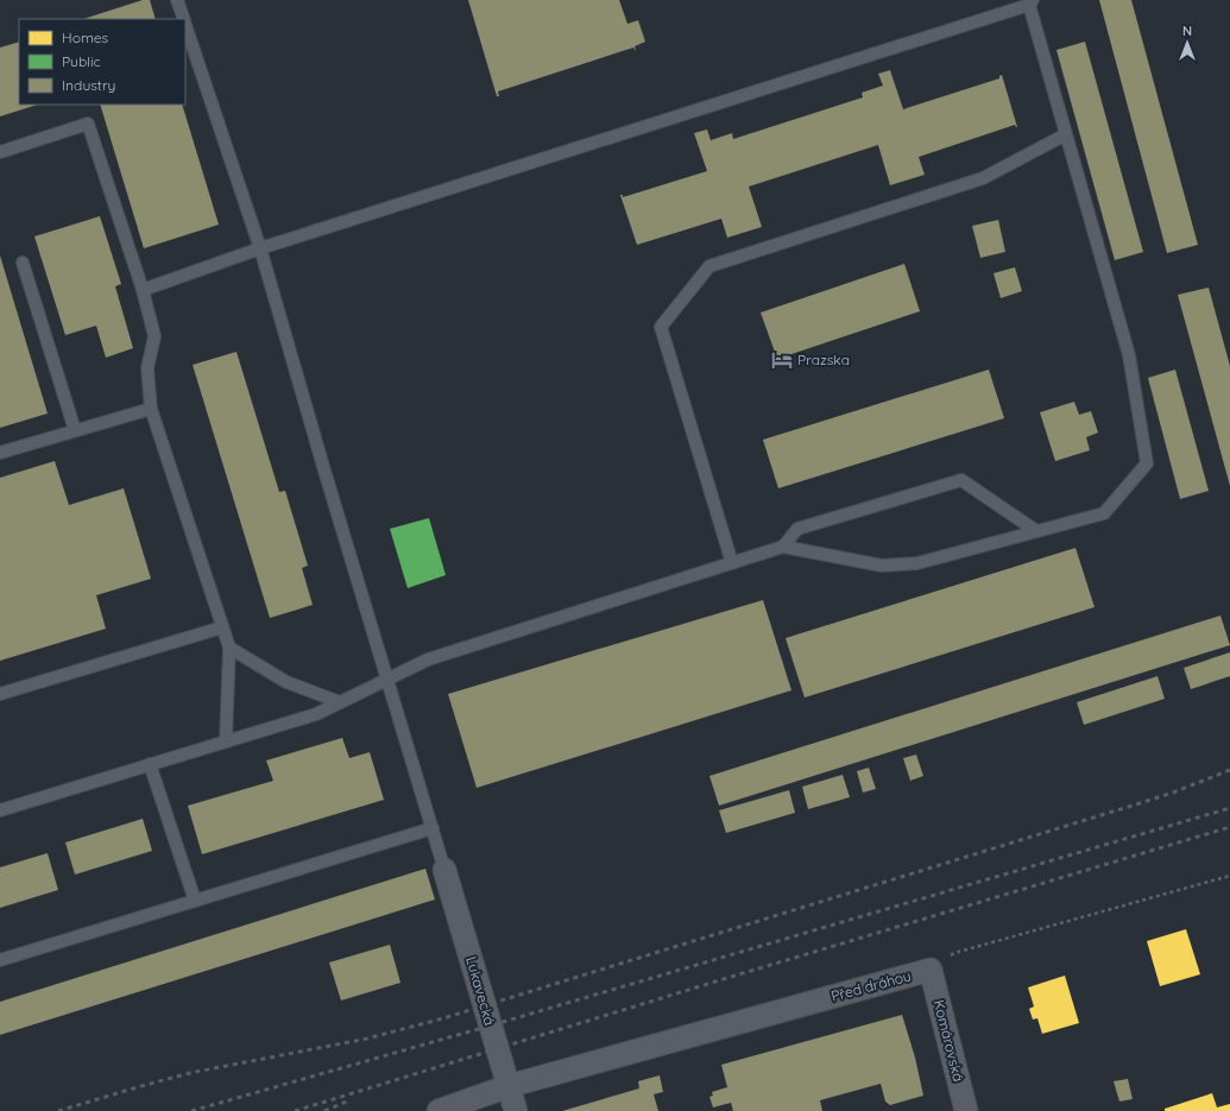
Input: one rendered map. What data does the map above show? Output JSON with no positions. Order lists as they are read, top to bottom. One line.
{"streets":{"street":["Před dráhou","Lukavecká","Komárovská"]},"crossings":[["Před dráhou","Lukavecká"],["Před dráhou","Komárovská"]],"places":{"hotel":["Prazska"]},"legend":["Homes","Public","Industry"],"north":"top"}
